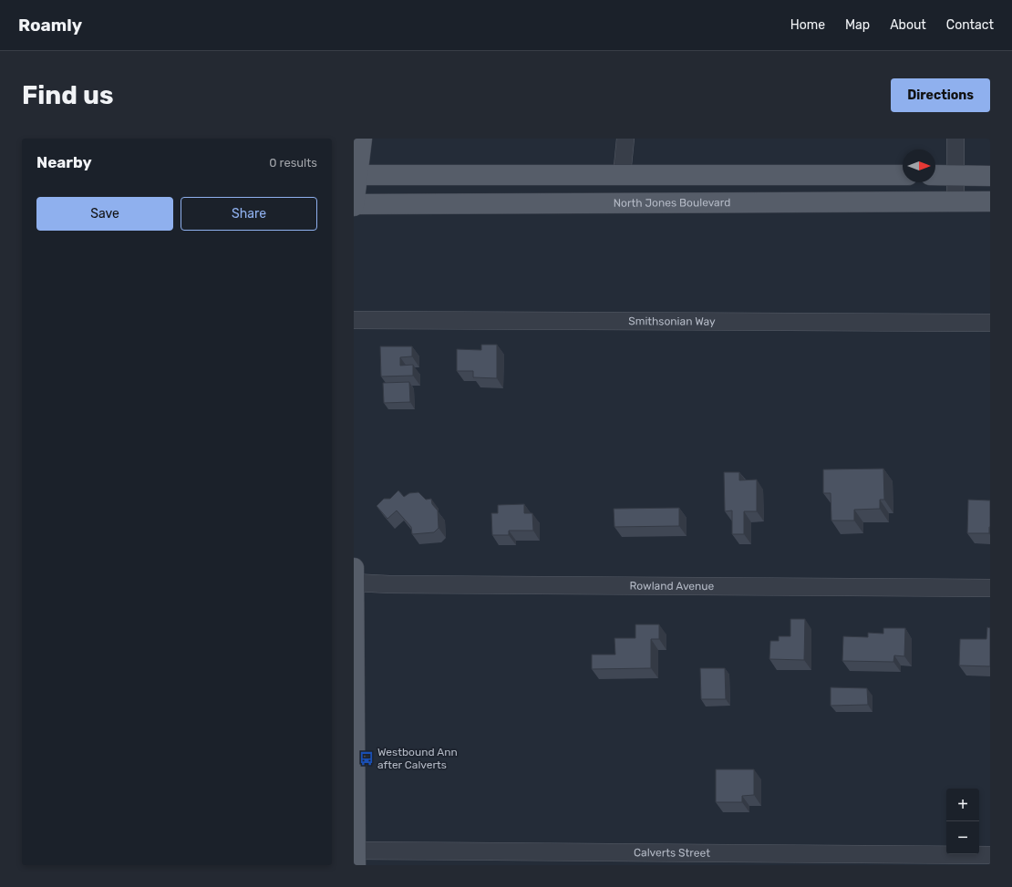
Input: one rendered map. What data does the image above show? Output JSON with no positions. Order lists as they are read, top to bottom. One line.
{"streets":{"main road":["North Jones Boulevard"],"street":["Smithsonian Way","Rowland Avenue","Calverts Street"]},"places":{"bus stop":["Westbound Ann after Calverts"]},"north":"right","page":{"header":"Roamly","nav":["Home","Map","About","Contact"],"buttons":["Directions",["Save","Share"]],"title":"Find us","heading":["Nearby","0 results"],"map_buttons":["+","−"]}}
